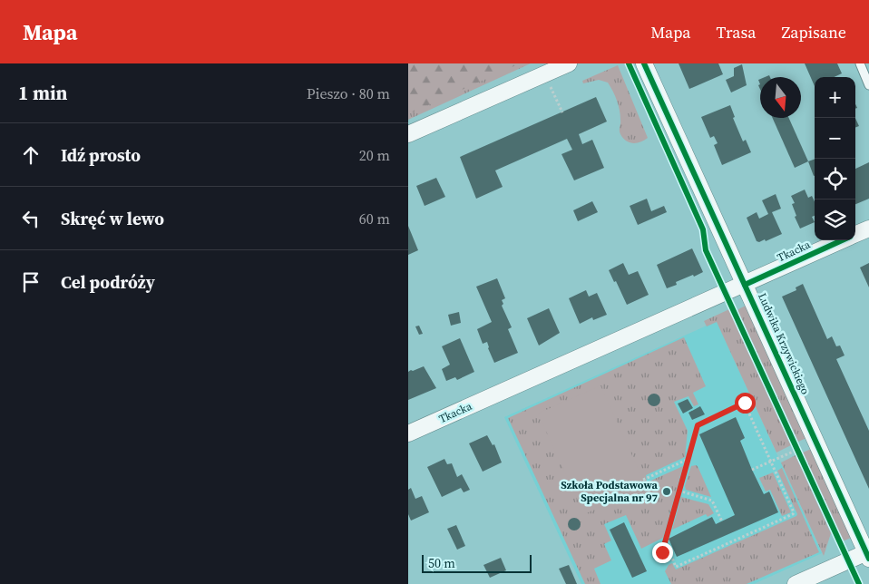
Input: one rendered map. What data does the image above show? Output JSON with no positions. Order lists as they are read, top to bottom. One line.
{"streets":{"street":["Tkacka","Ludwika Krzywickiego"]},"crossings":[["Tkacka","Ludwika Krzywickiego"]],"places":["Szkoła Podstawowa Specjalna nr 97"],"scale_bar":"50 m","north":"bottom","page":{"header":"Mapa","nav":["Mapa","Trasa","Zapisane"],"heading":["1 min","Pieszo · 80 m"],"map_buttons":["+","−"],"list":[["Idź prosto","20 m"],["Skręć w lewo","60 m"],"Cel podróży"],"scale":"50 m"}}
